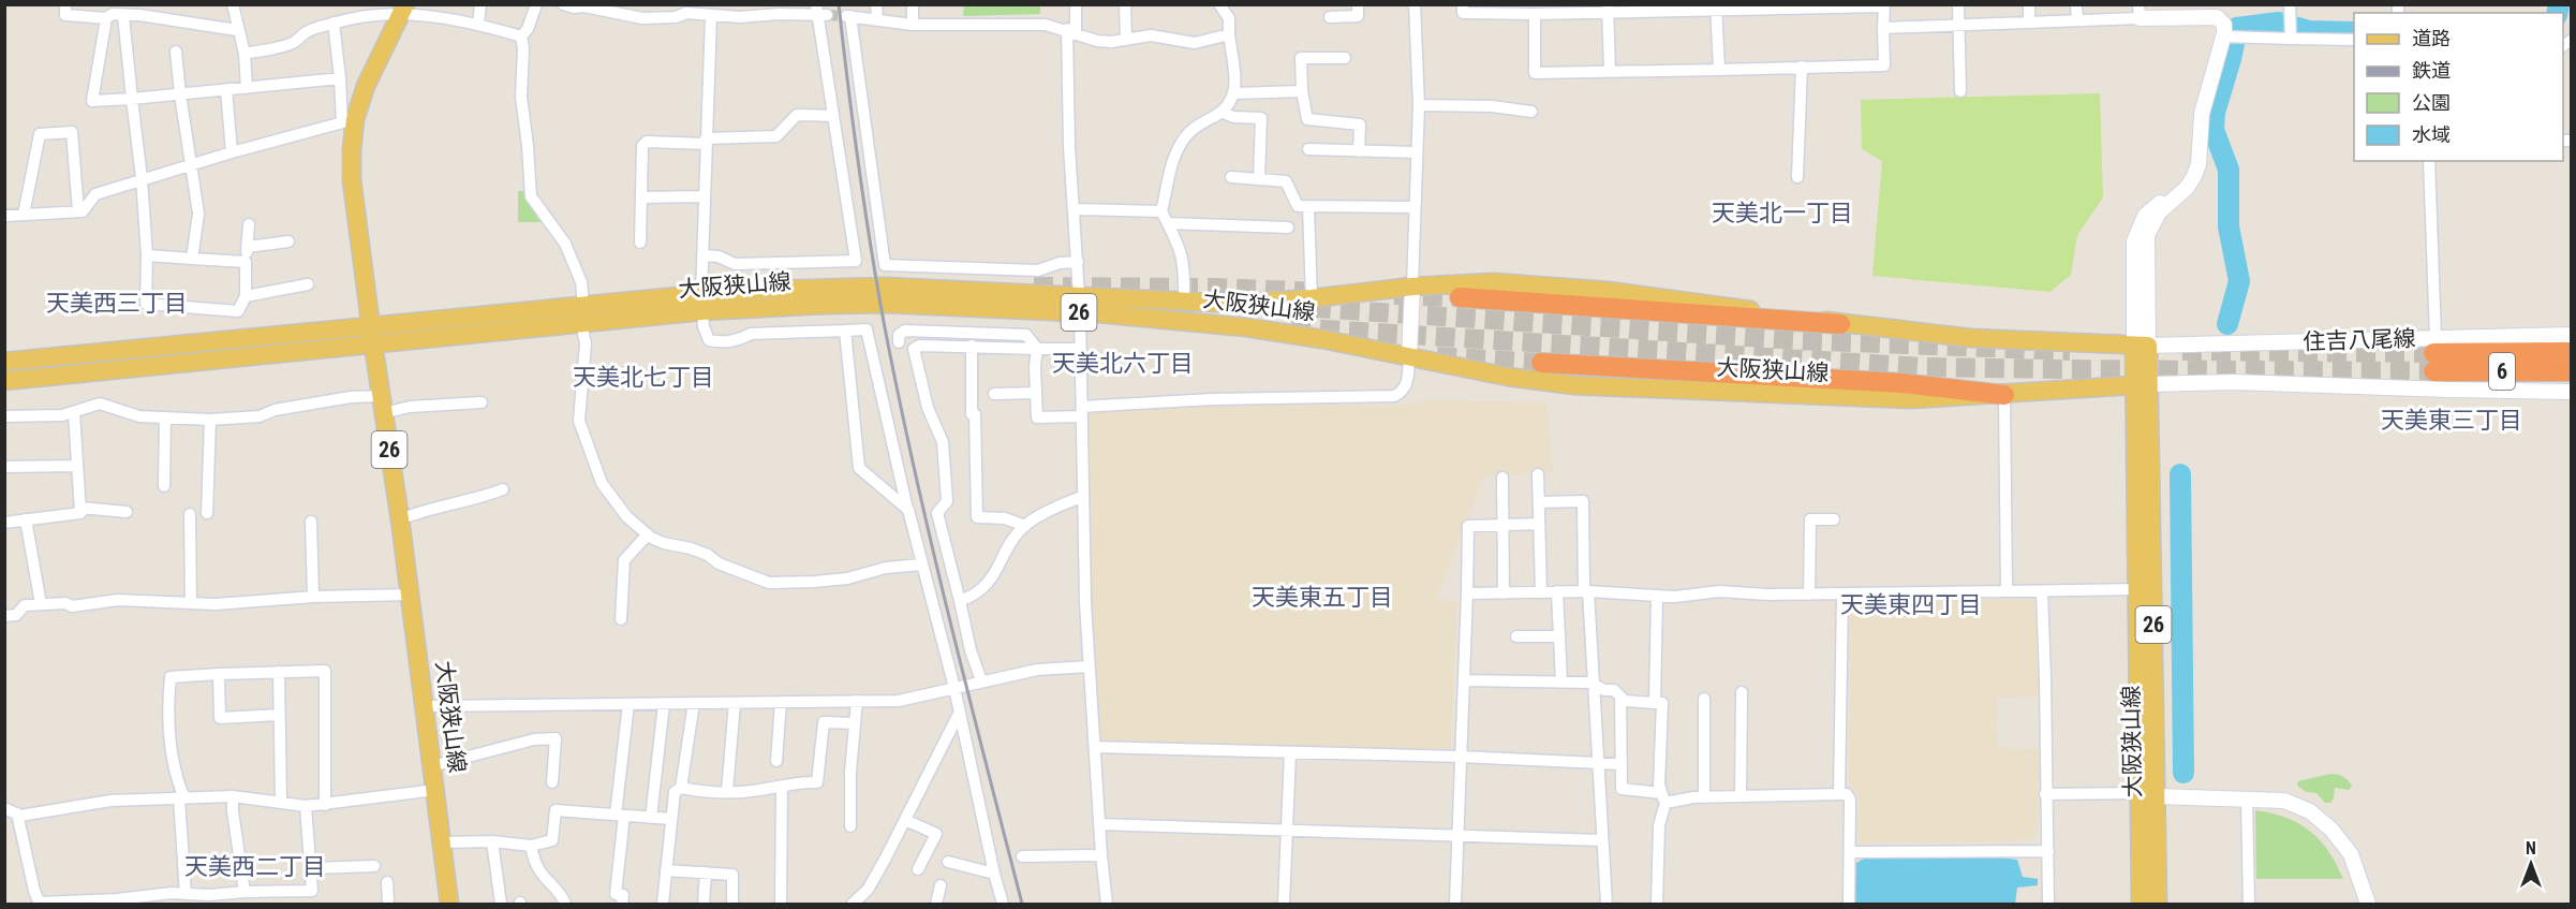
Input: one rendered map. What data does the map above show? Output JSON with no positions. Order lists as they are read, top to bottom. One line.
{"streets":{"highway":["6"],"main road":["大阪狭山線","26","住吉八尾線"]},"crossings":[["大阪狭山線","住吉八尾線"],["住吉八尾線","6"]],"districts":["天美北一丁目","天美西三丁目","天美北六丁目","天美北七丁目","天美東三丁目","天美東五丁目","天美東四丁目","天美西二丁目"],"legend":["道路","鉄道","公園","水域"],"north":"top"}
